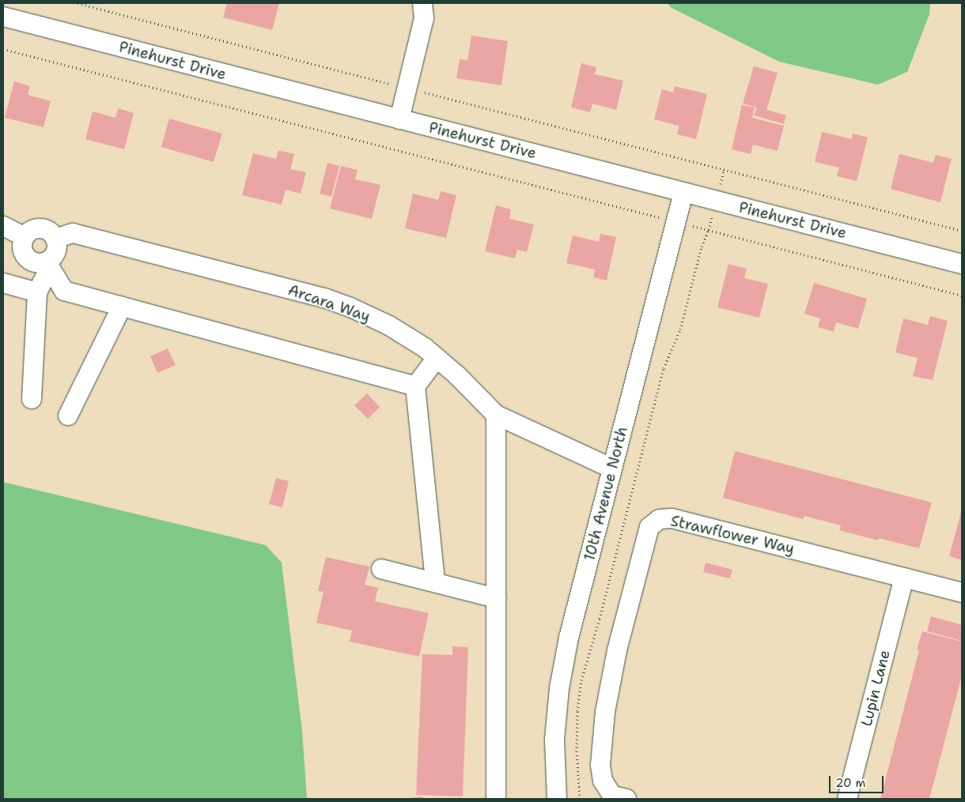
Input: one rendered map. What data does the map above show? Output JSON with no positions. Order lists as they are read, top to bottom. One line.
{"streets":{"street":["Pinehurst Drive","Arcara Way","10th Avenue North","Strawflower Way","Lupin Lane"]},"crossings":[["Pinehurst Drive","10th Avenue North"],["Arcara Way","10th Avenue North"],["Strawflower Way","Lupin Lane"]],"scale_bar":"20 m"}
